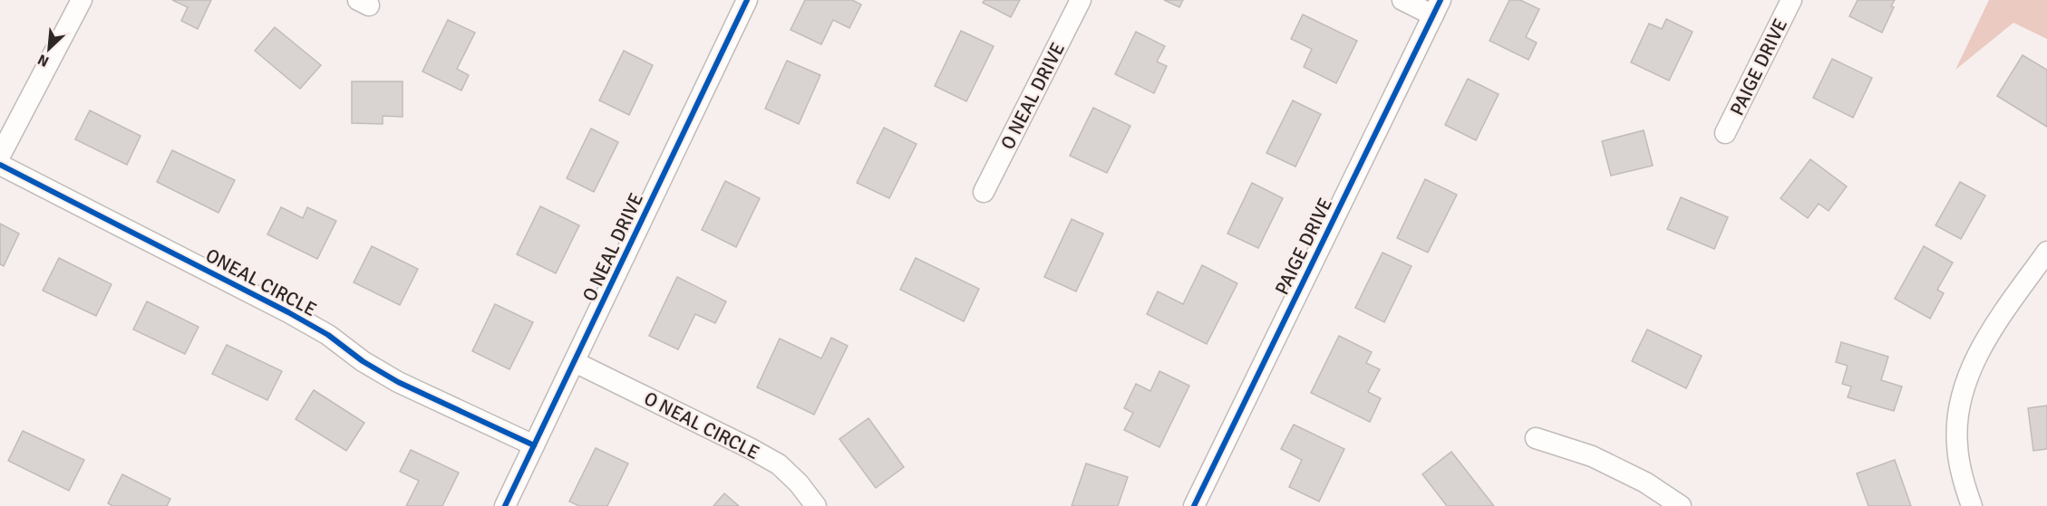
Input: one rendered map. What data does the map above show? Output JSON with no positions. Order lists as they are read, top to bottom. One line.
{"streets":{"street":["PAIGE DRIVE","O NEAL DRIVE","ONEAL CIRCLE","O NEAL CIRCLE"]},"crossings":[["O NEAL DRIVE","ONEAL CIRCLE"],["O NEAL DRIVE","O NEAL CIRCLE"]],"north":"bottom left"}
